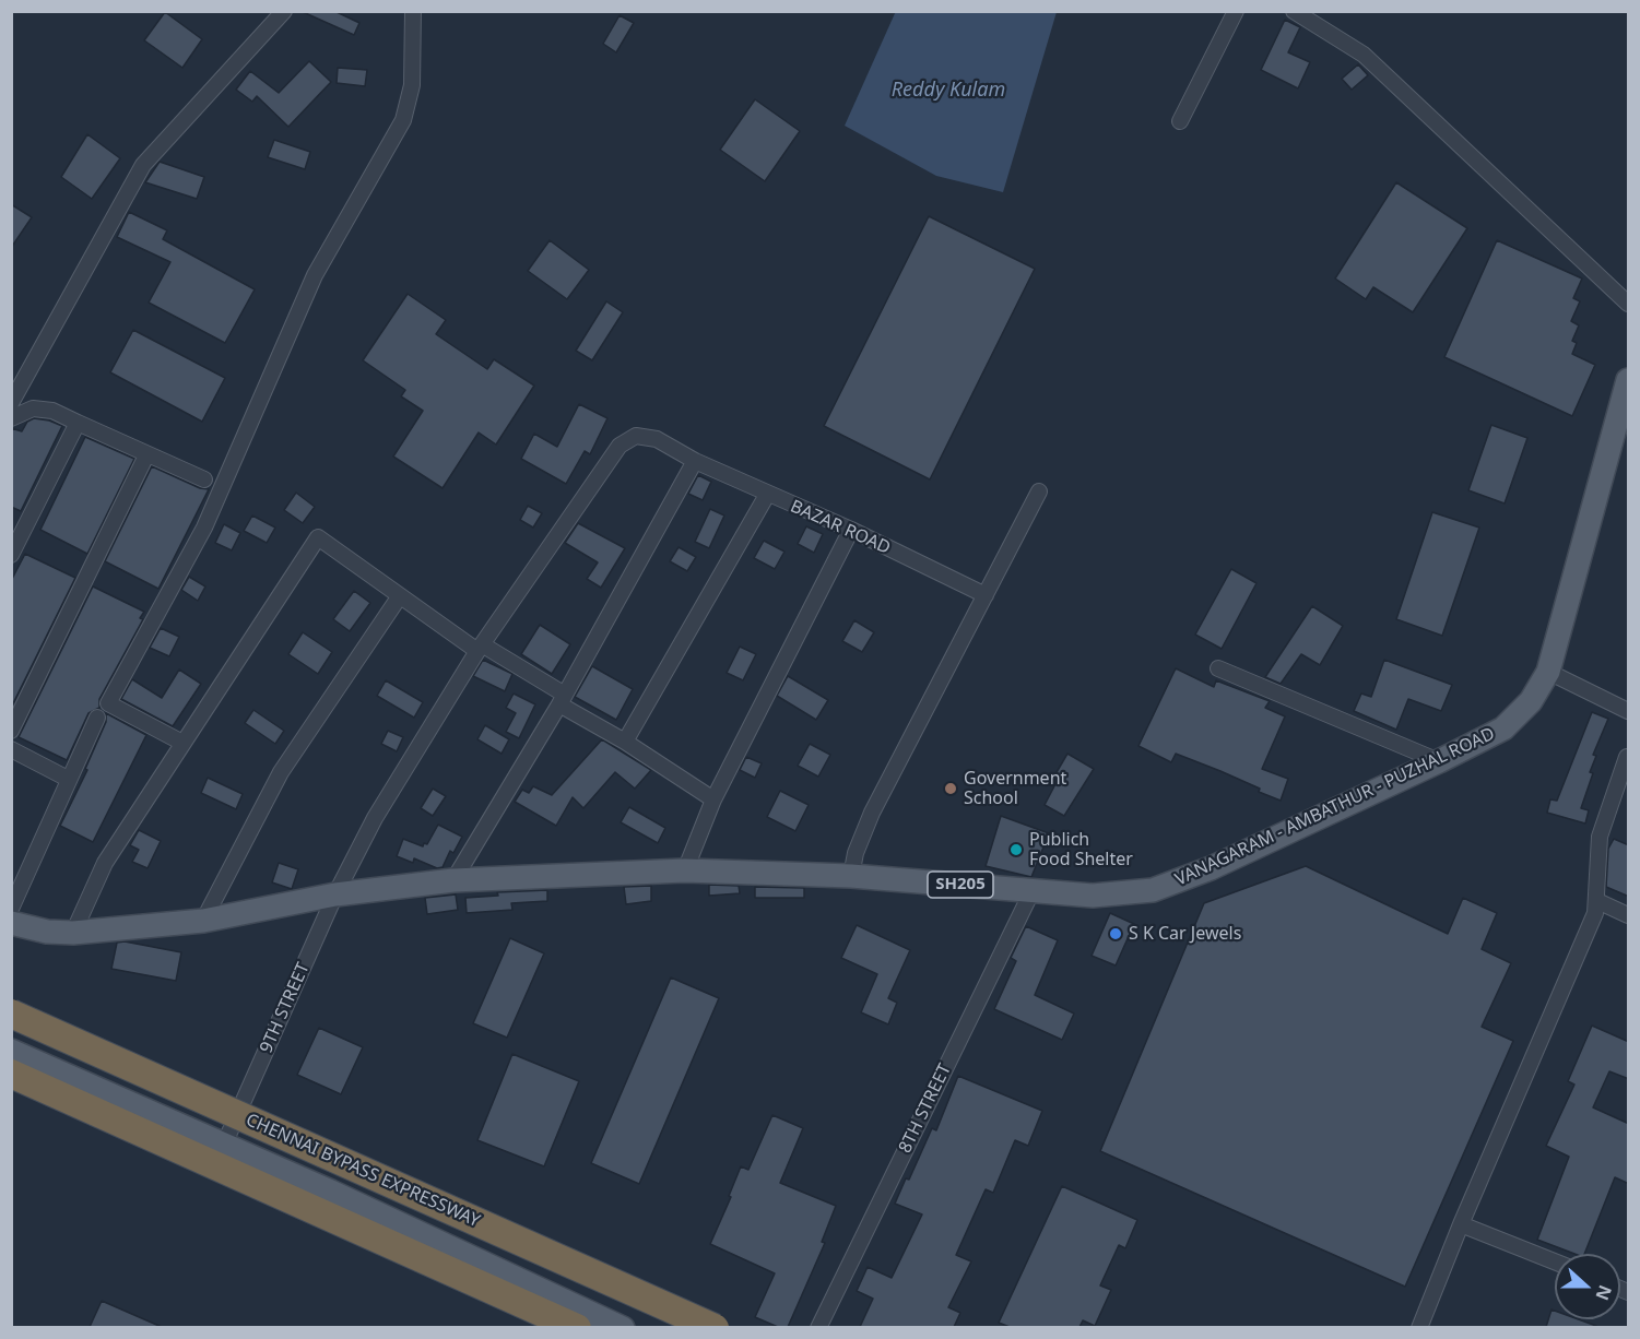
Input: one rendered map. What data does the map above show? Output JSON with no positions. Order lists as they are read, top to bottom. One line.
{"streets":{"highway":["CHENNAI BYPASS EXPRESSWAY"],"main road":["VANAGARAM - AMBATHUR - PUZHAL ROAD","SH205"],"street":["BAZAR ROAD","9TH STREET","8TH STREET"]},"crossings":[["BAZAR ROAD","9TH STREET"],["VANAGARAM - AMBATHUR - PUZHAL ROAD","9TH STREET"],["VANAGARAM - AMBATHUR - PUZHAL ROAD","8TH STREET"]],"water":["Reddy Kulam"],"places":["Government School","Publich Food Shelter","S K Car Jewels"],"north":"right"}
